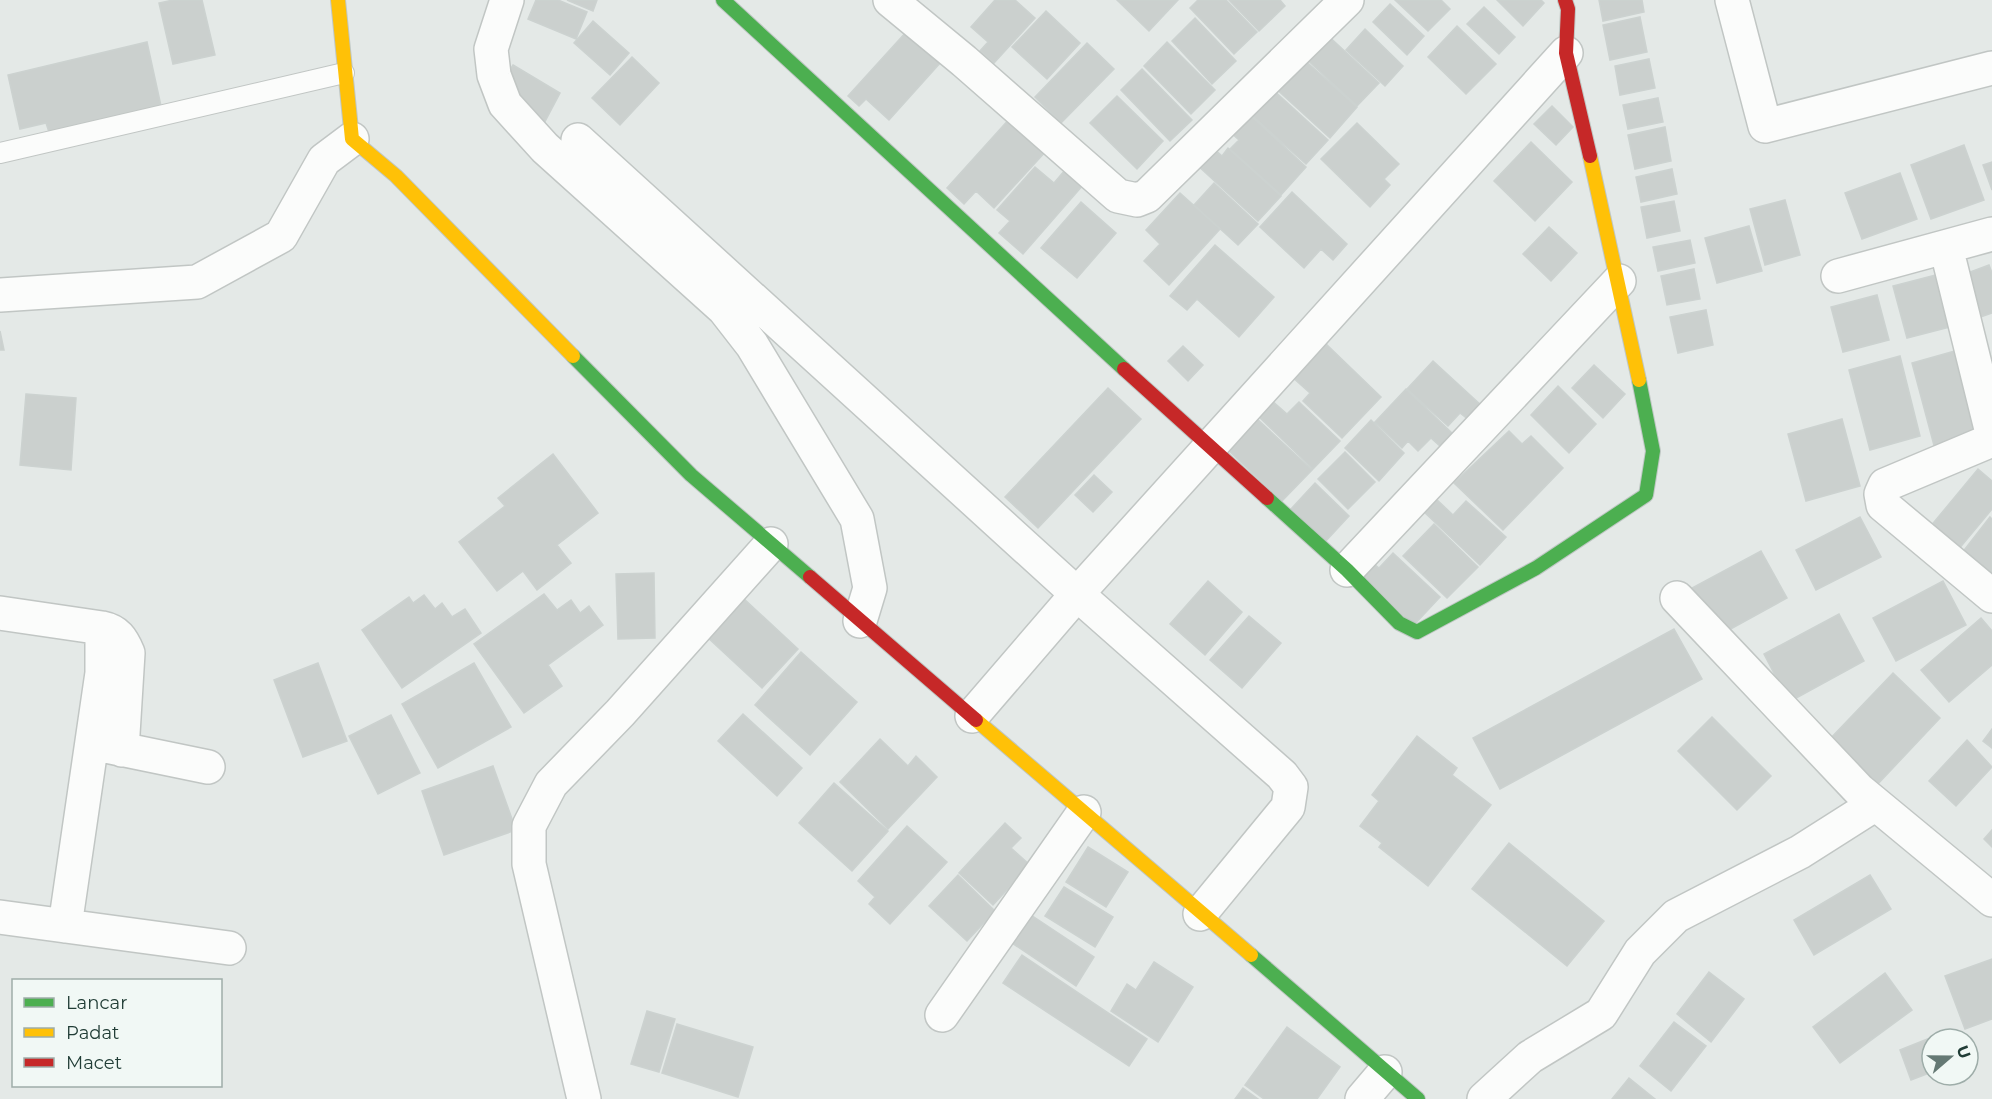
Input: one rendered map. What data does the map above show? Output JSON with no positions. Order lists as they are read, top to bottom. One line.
{"legend":["Lancar","Padat","Macet"],"north":"right"}
